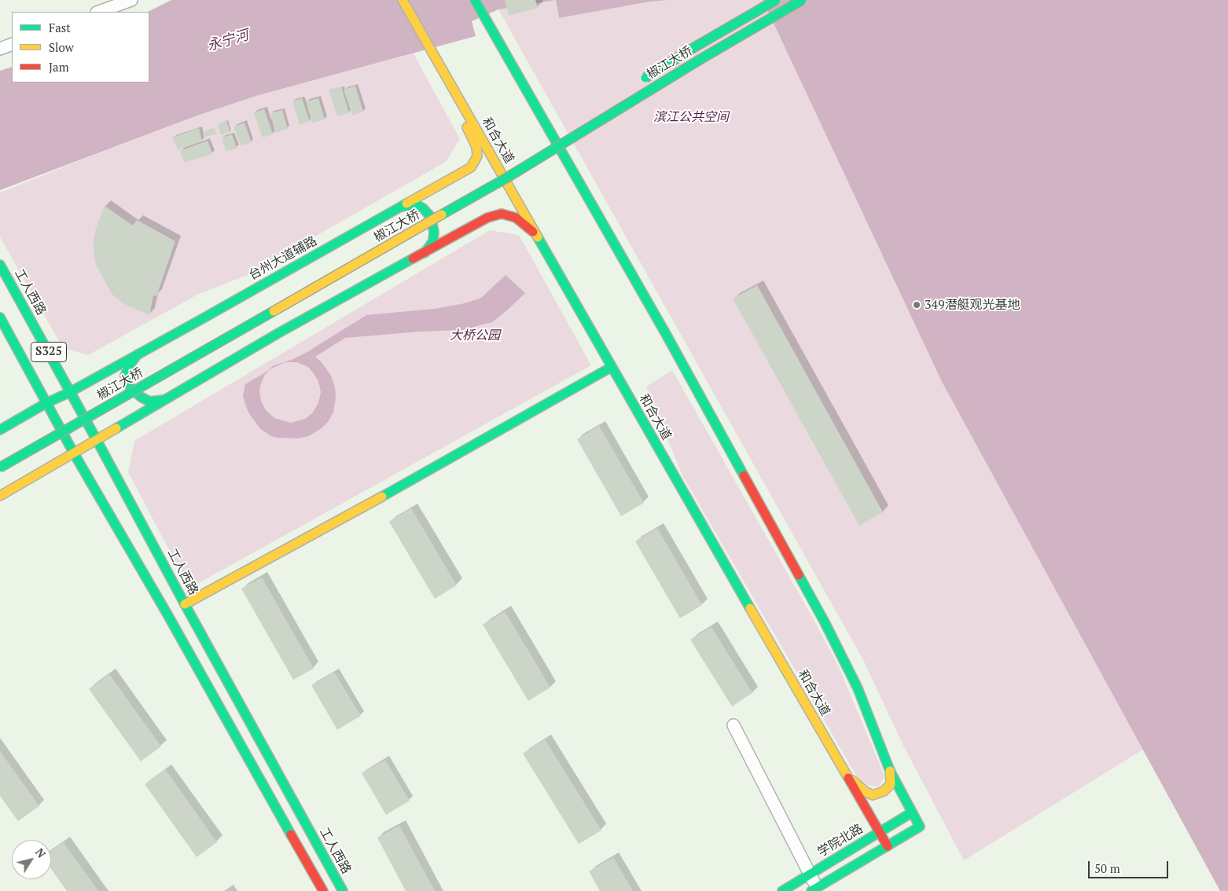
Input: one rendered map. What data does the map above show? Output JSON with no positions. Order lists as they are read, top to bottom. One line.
{"streets":{"main road":["椒江大桥","和合大道","台州大道辅路","工人西路","S325","学院北路"]},"crossings":[["和合大道","台州大道辅路"],["和合大道","学院北路"],["台州大道辅路","工人西路"],["台州大道辅路","S325"]],"water":["永宁河"],"parks":["滨江公共空间","大桥公园"],"places":["349潜艇观光基地"],"legend":["Fast","Slow","Jam"],"scale_bar":"50 m","north":"top right"}
